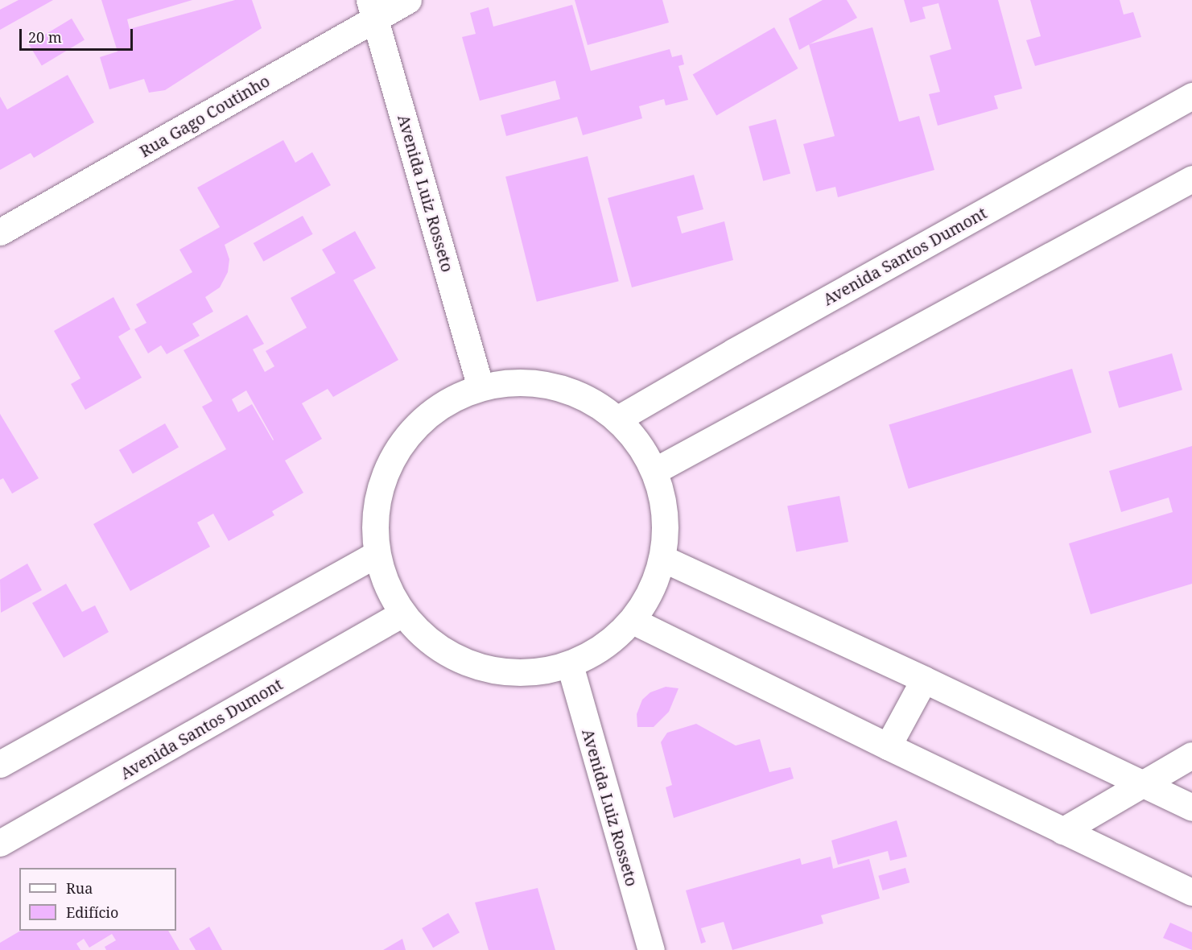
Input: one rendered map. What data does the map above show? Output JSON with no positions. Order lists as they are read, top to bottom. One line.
{"streets":{"main road":["Rua Gago Coutinho","Avenida Luiz Rosseto","Avenida Santos Dumont"]},"crossings":[["Rua Gago Coutinho","Avenida Luiz Rosseto"]],"legend":["Rua","Edifício"],"scale_bar":"20 m"}
